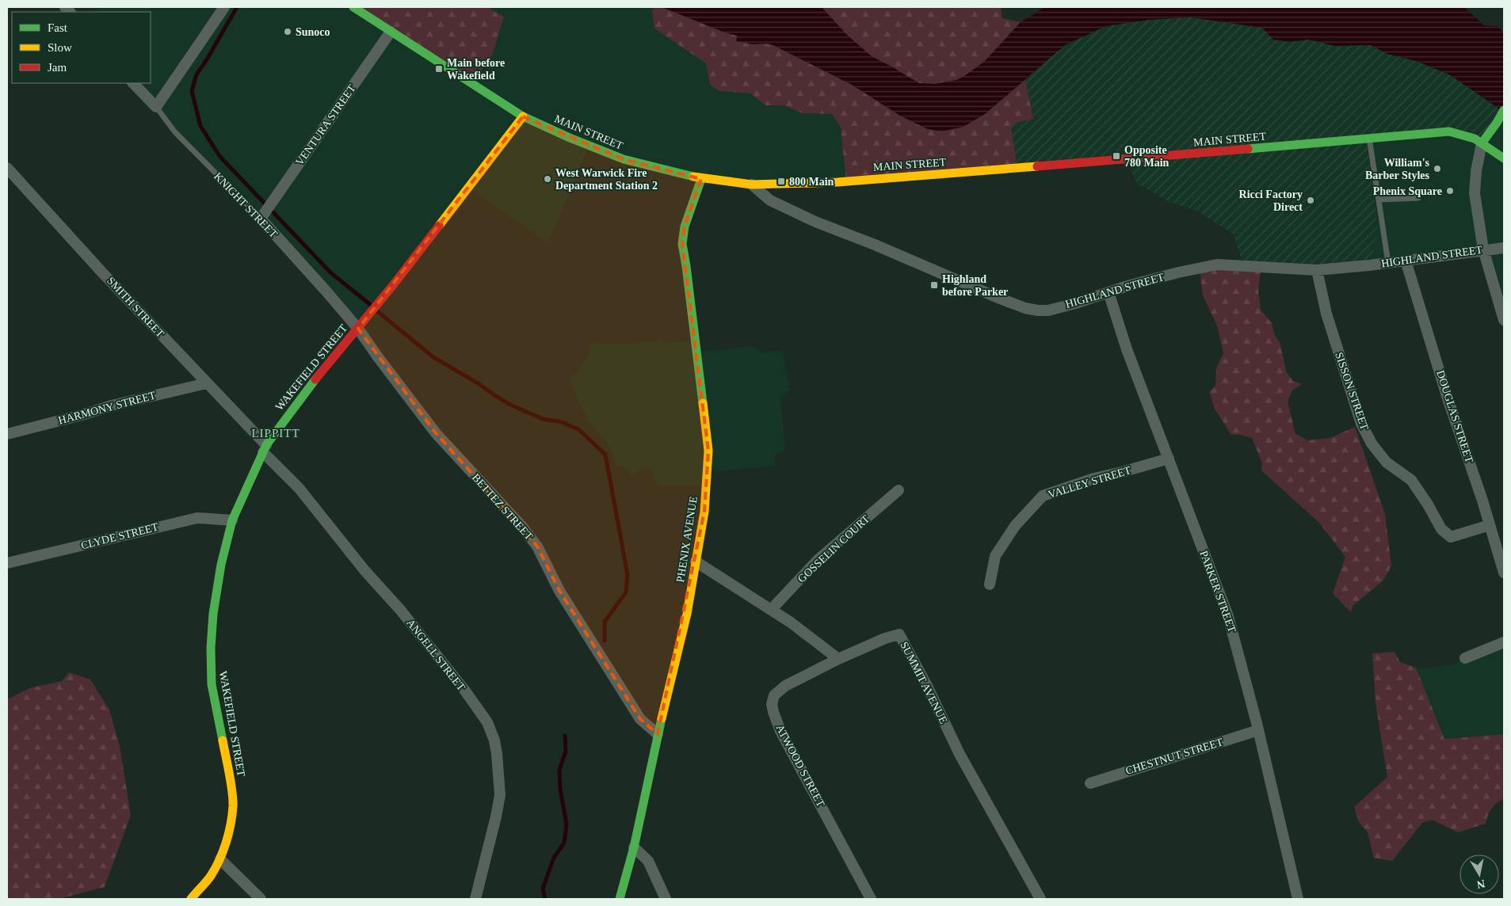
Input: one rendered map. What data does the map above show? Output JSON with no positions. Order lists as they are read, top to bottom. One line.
{"streets":{"main road":["MAIN STREET","WAKEFIELD STREET","PHENIX AVENUE"],"street":["VENTURA STREET","KNIGHT STREET","HIGHLAND STREET","SMITH STREET","SISSON STREET","HARMONY STREET","DOUGLAS STREET","VALLEY STREET","BETTEZ STREET","CLYDE STREET","GOSSELIN COURT","PARKER STREET","ANGELL STREET","SUMMIT AVENUE","CHESTNUT STREET","ATWOOD STREET"]},"crossings":[["VENTURA STREET","MAIN STREET"],["VENTURA STREET","KNIGHT STREET"],["MAIN STREET","HIGHLAND STREET"],["MAIN STREET","WAKEFIELD STREET"],["MAIN STREET","PHENIX AVENUE"],["KNIGHT STREET","WAKEFIELD STREET"],["KNIGHT STREET","BETTEZ STREET"],["HIGHLAND STREET","SISSON STREET"],["HIGHLAND STREET","DOUGLAS STREET"],["HIGHLAND STREET","PARKER STREET"],["SMITH STREET","WAKEFIELD STREET"],["SMITH STREET","HARMONY STREET"],["SMITH STREET","ANGELL STREET"],["WAKEFIELD STREET","BETTEZ STREET"],["WAKEFIELD STREET","CLYDE STREET"],["WAKEFIELD STREET","ANGELL STREET"],["SISSON STREET","DOUGLAS STREET"],["VALLEY STREET","PARKER STREET"],["BETTEZ STREET","PHENIX AVENUE"],["PARKER STREET","CHESTNUT STREET"],["SUMMIT AVENUE","ATWOOD STREET"]],"districts":["LIPPITT"],"places":{"other":["Sunoco","William's Barber Styles","West Warwick Fire Department Station 2","Phenix Square","Ricci Factory Direct"],"transit":["Main before Wakefield","Opposite 780 Main","800 Main","Highland before Parker"]},"legend":["Fast","Slow","Jam"],"north":"bottom"}
